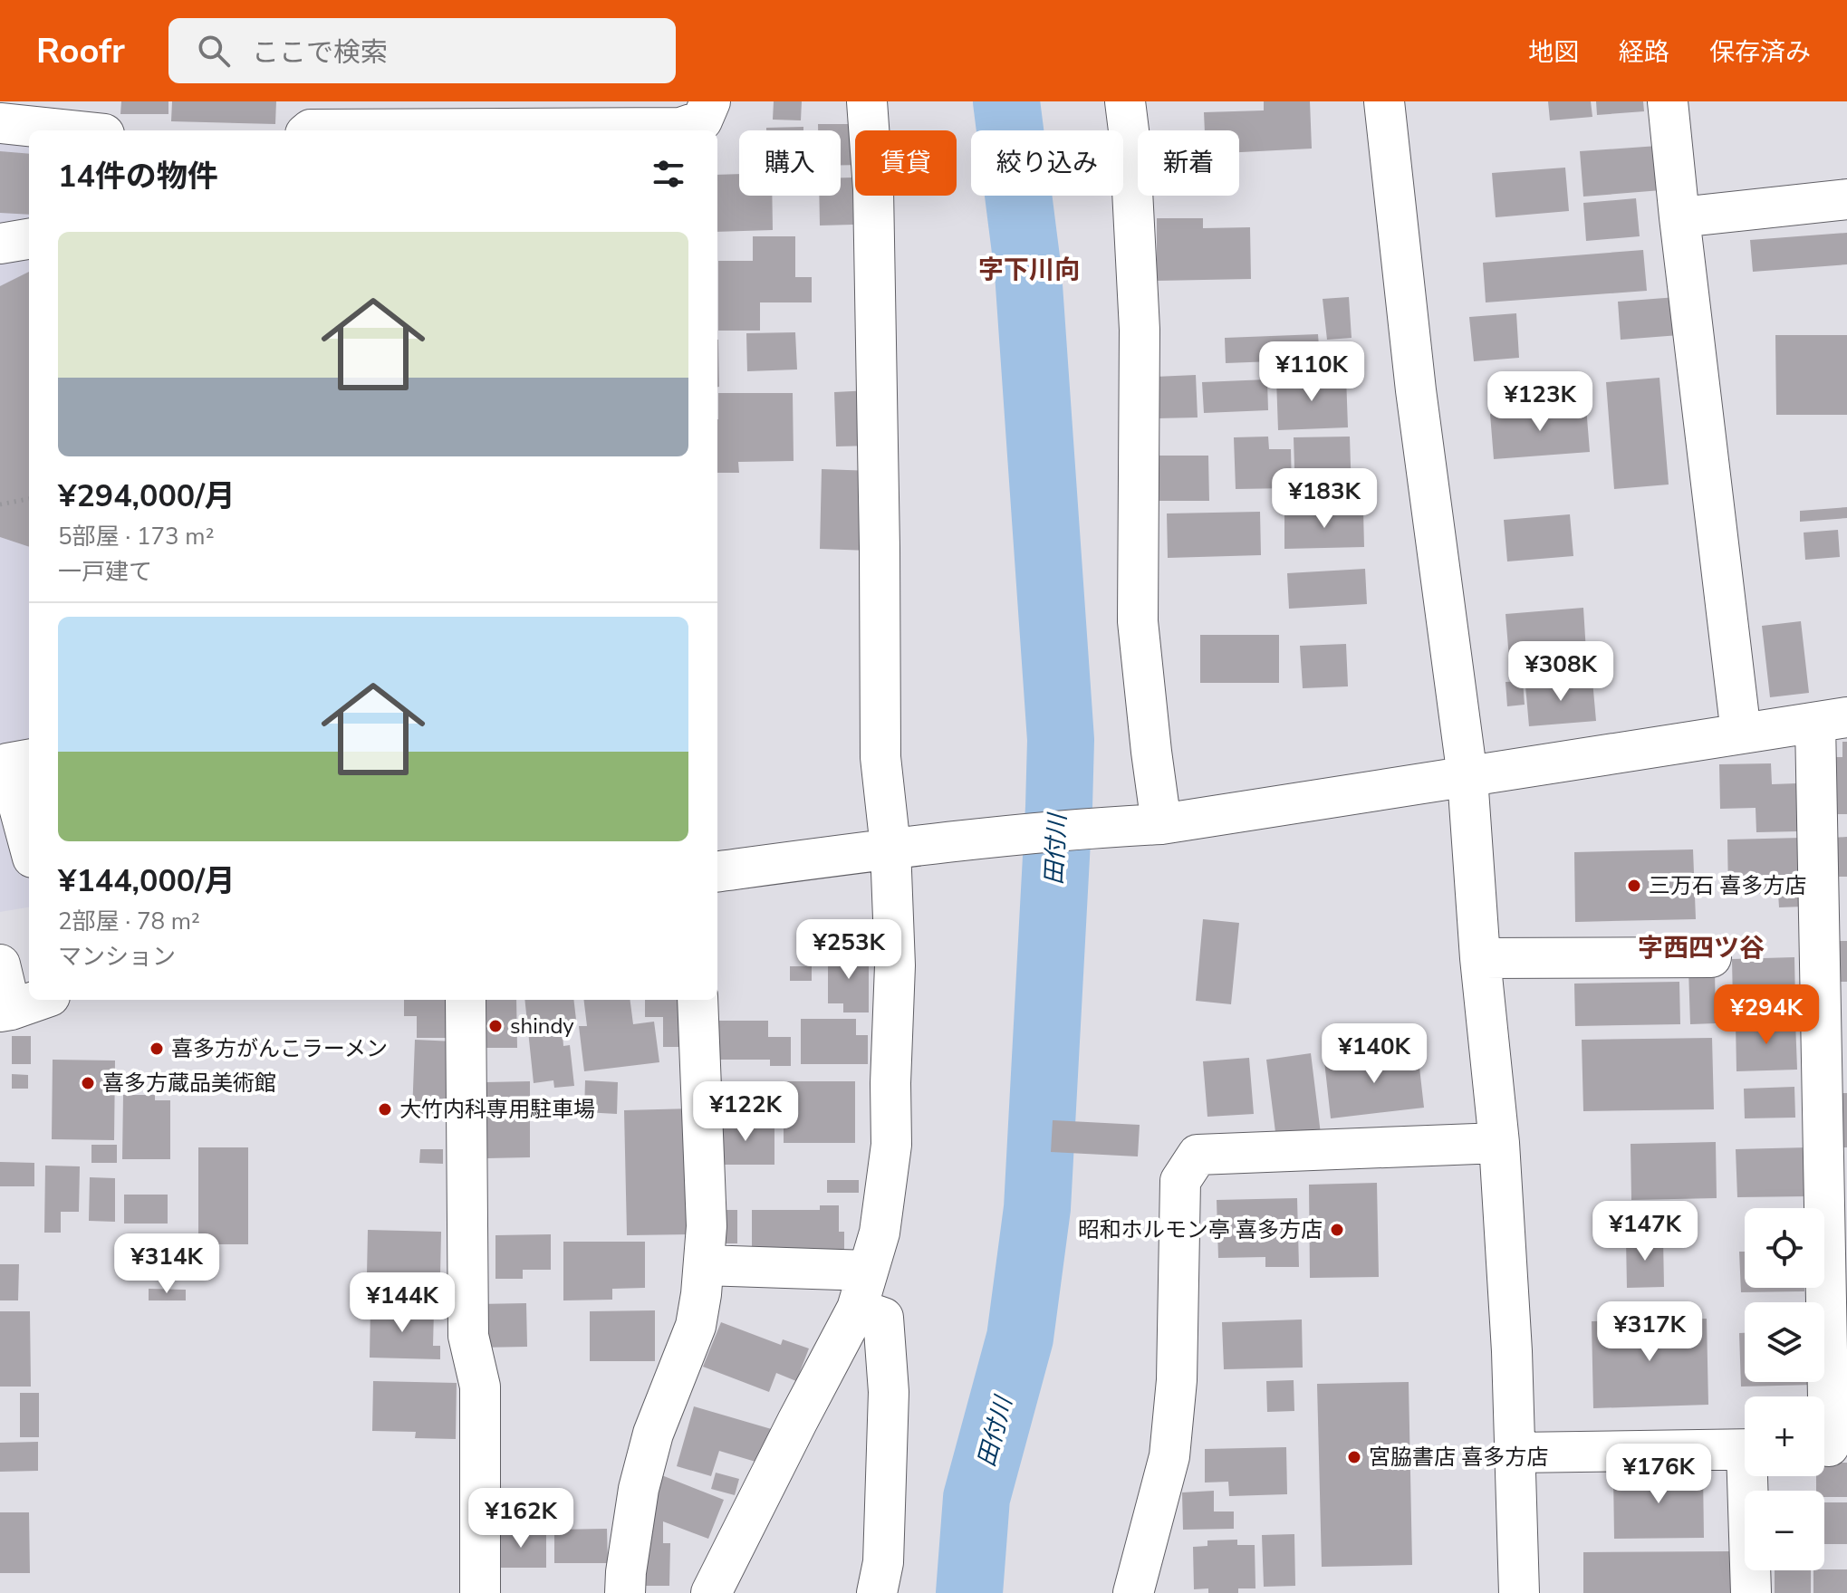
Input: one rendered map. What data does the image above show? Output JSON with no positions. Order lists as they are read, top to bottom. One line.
{"districts":["字下川向","字西四ツ谷"],"water":["田付川"],"places":["三万石 喜多方店","shindy","喜多方がんこラーメン","喜多方蔵品美術館","大竹内科専用駐車場","昭和ホルモン亭 喜多方店","宮脇書店 喜多方店"],"page":{"header":"Roofr","search":"ここで検索","nav":["地図","経路","保存済み"],"chip":["購入","賃貸","絞り込み","新着"],"heading":"14件の物件","list":[{"name":"¥294,000/月","note":"5部屋 · 173 m² · 一戸建て"},{"name":"¥144,000/月","note":"2部屋 · 78 m² · マンション"}],"price":["¥110K","¥123K","¥183K","¥308K","¥253K","¥294K","¥140K","¥122K","¥147K","¥314K","¥144K","¥317K","¥176K","¥162K"],"map_buttons":["+","−"]}}
